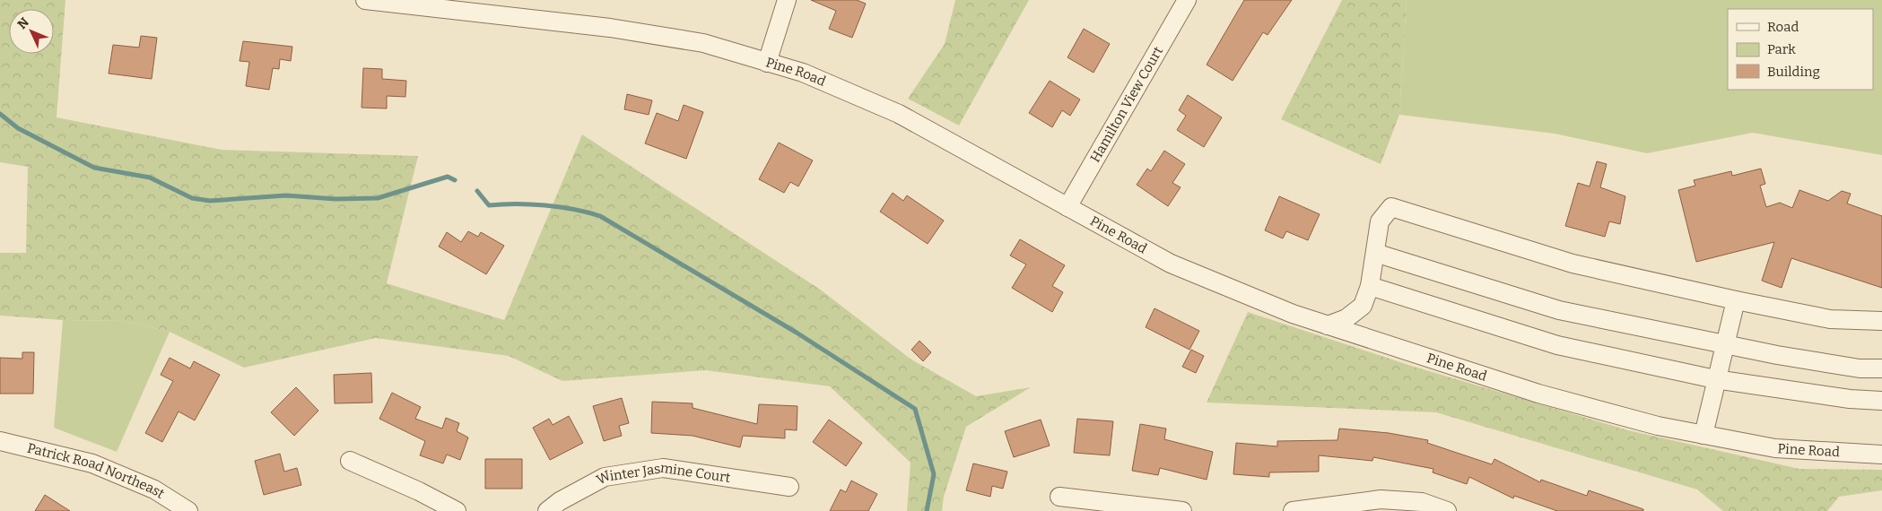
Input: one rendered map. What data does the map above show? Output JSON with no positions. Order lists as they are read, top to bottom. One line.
{"streets":{"street":["Pine Road","Hamilton View Court","Patrick Road Northeast","Winter Jasmine Court"]},"crossings":[["Pine Road","Hamilton View Court"]],"legend":["Road","Park","Building"],"north":"top left"}
